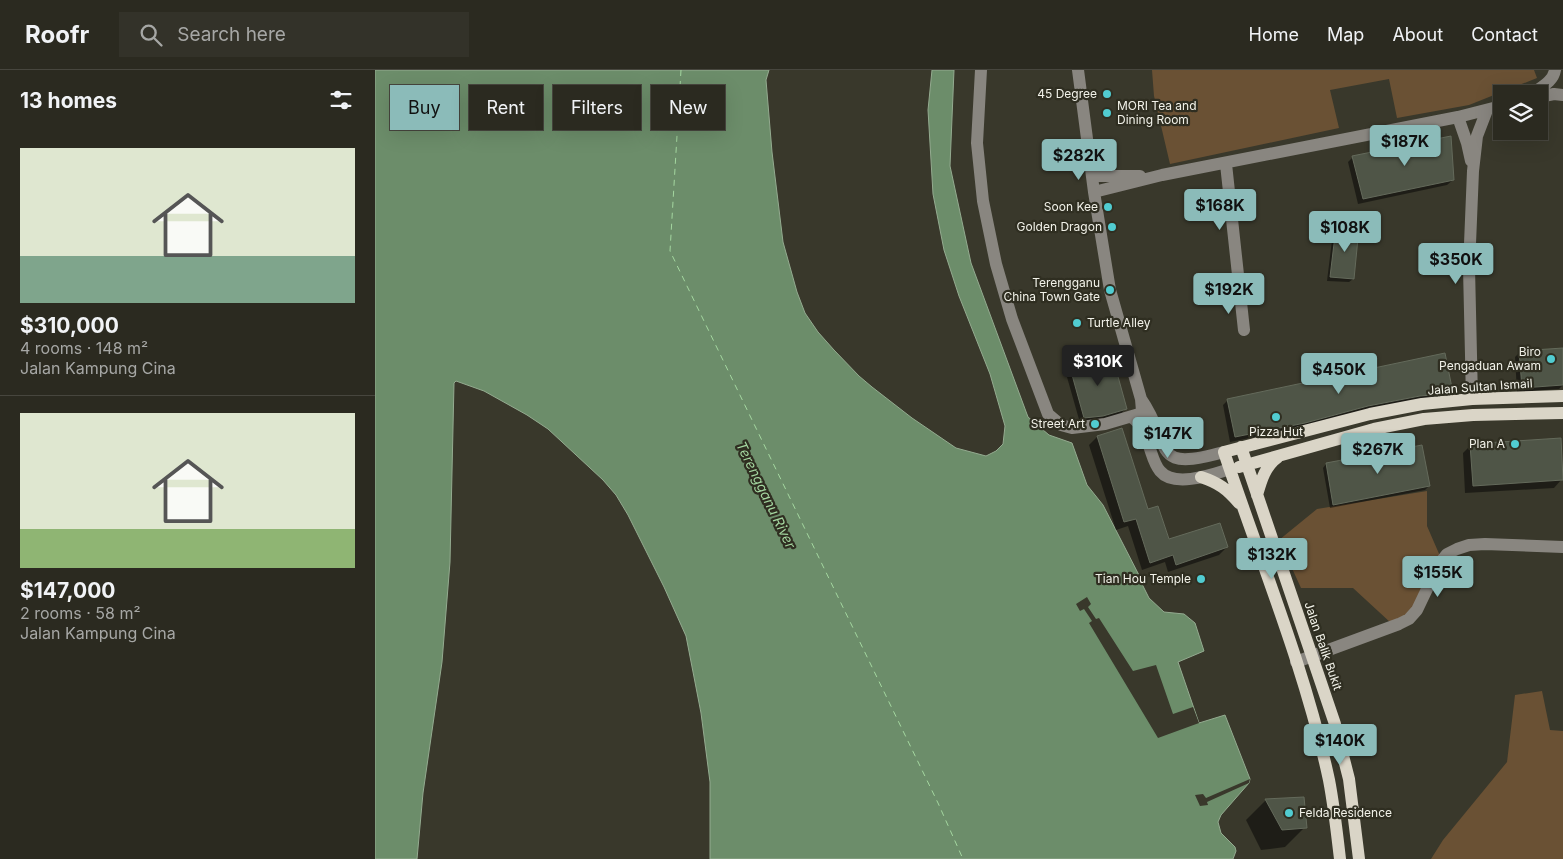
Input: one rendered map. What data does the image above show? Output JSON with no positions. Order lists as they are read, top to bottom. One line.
{"streets":{"main road":["Jalan Sultan Ismail","Jalan Balik Bukit"]},"crossings":[["Jalan Sultan Ismail","Jalan Balik Bukit"]],"water":["Terengganu River"],"places":["45 Degree","MORI Tea and Dining Room","Soon Kee","Golden Dragon","Terengganu China Town Gate","Turtle Alley","Biro Pengaduan Awam","Pizza Hut","Street Art","Plan A","Tian Hou Temple","Felda Residence"],"page":{"header":"Roofr","search":"Search here","nav":["Home","Map","About","Contact"],"heading":"13 homes","chip":["Buy","Rent","Filters","New"],"price":["$187K","$282K","$168K","$108K","$350K","$192K","$310K","$450K","$147K","$267K","$132K","$155K","$140K"],"list":[{"name":"$310,000","note":"4 rooms · 148 m² · Jalan Kampung Cina"},{"name":"$147,000","note":"2 rooms · 58 m² · Jalan Kampung Cina"}]}}
